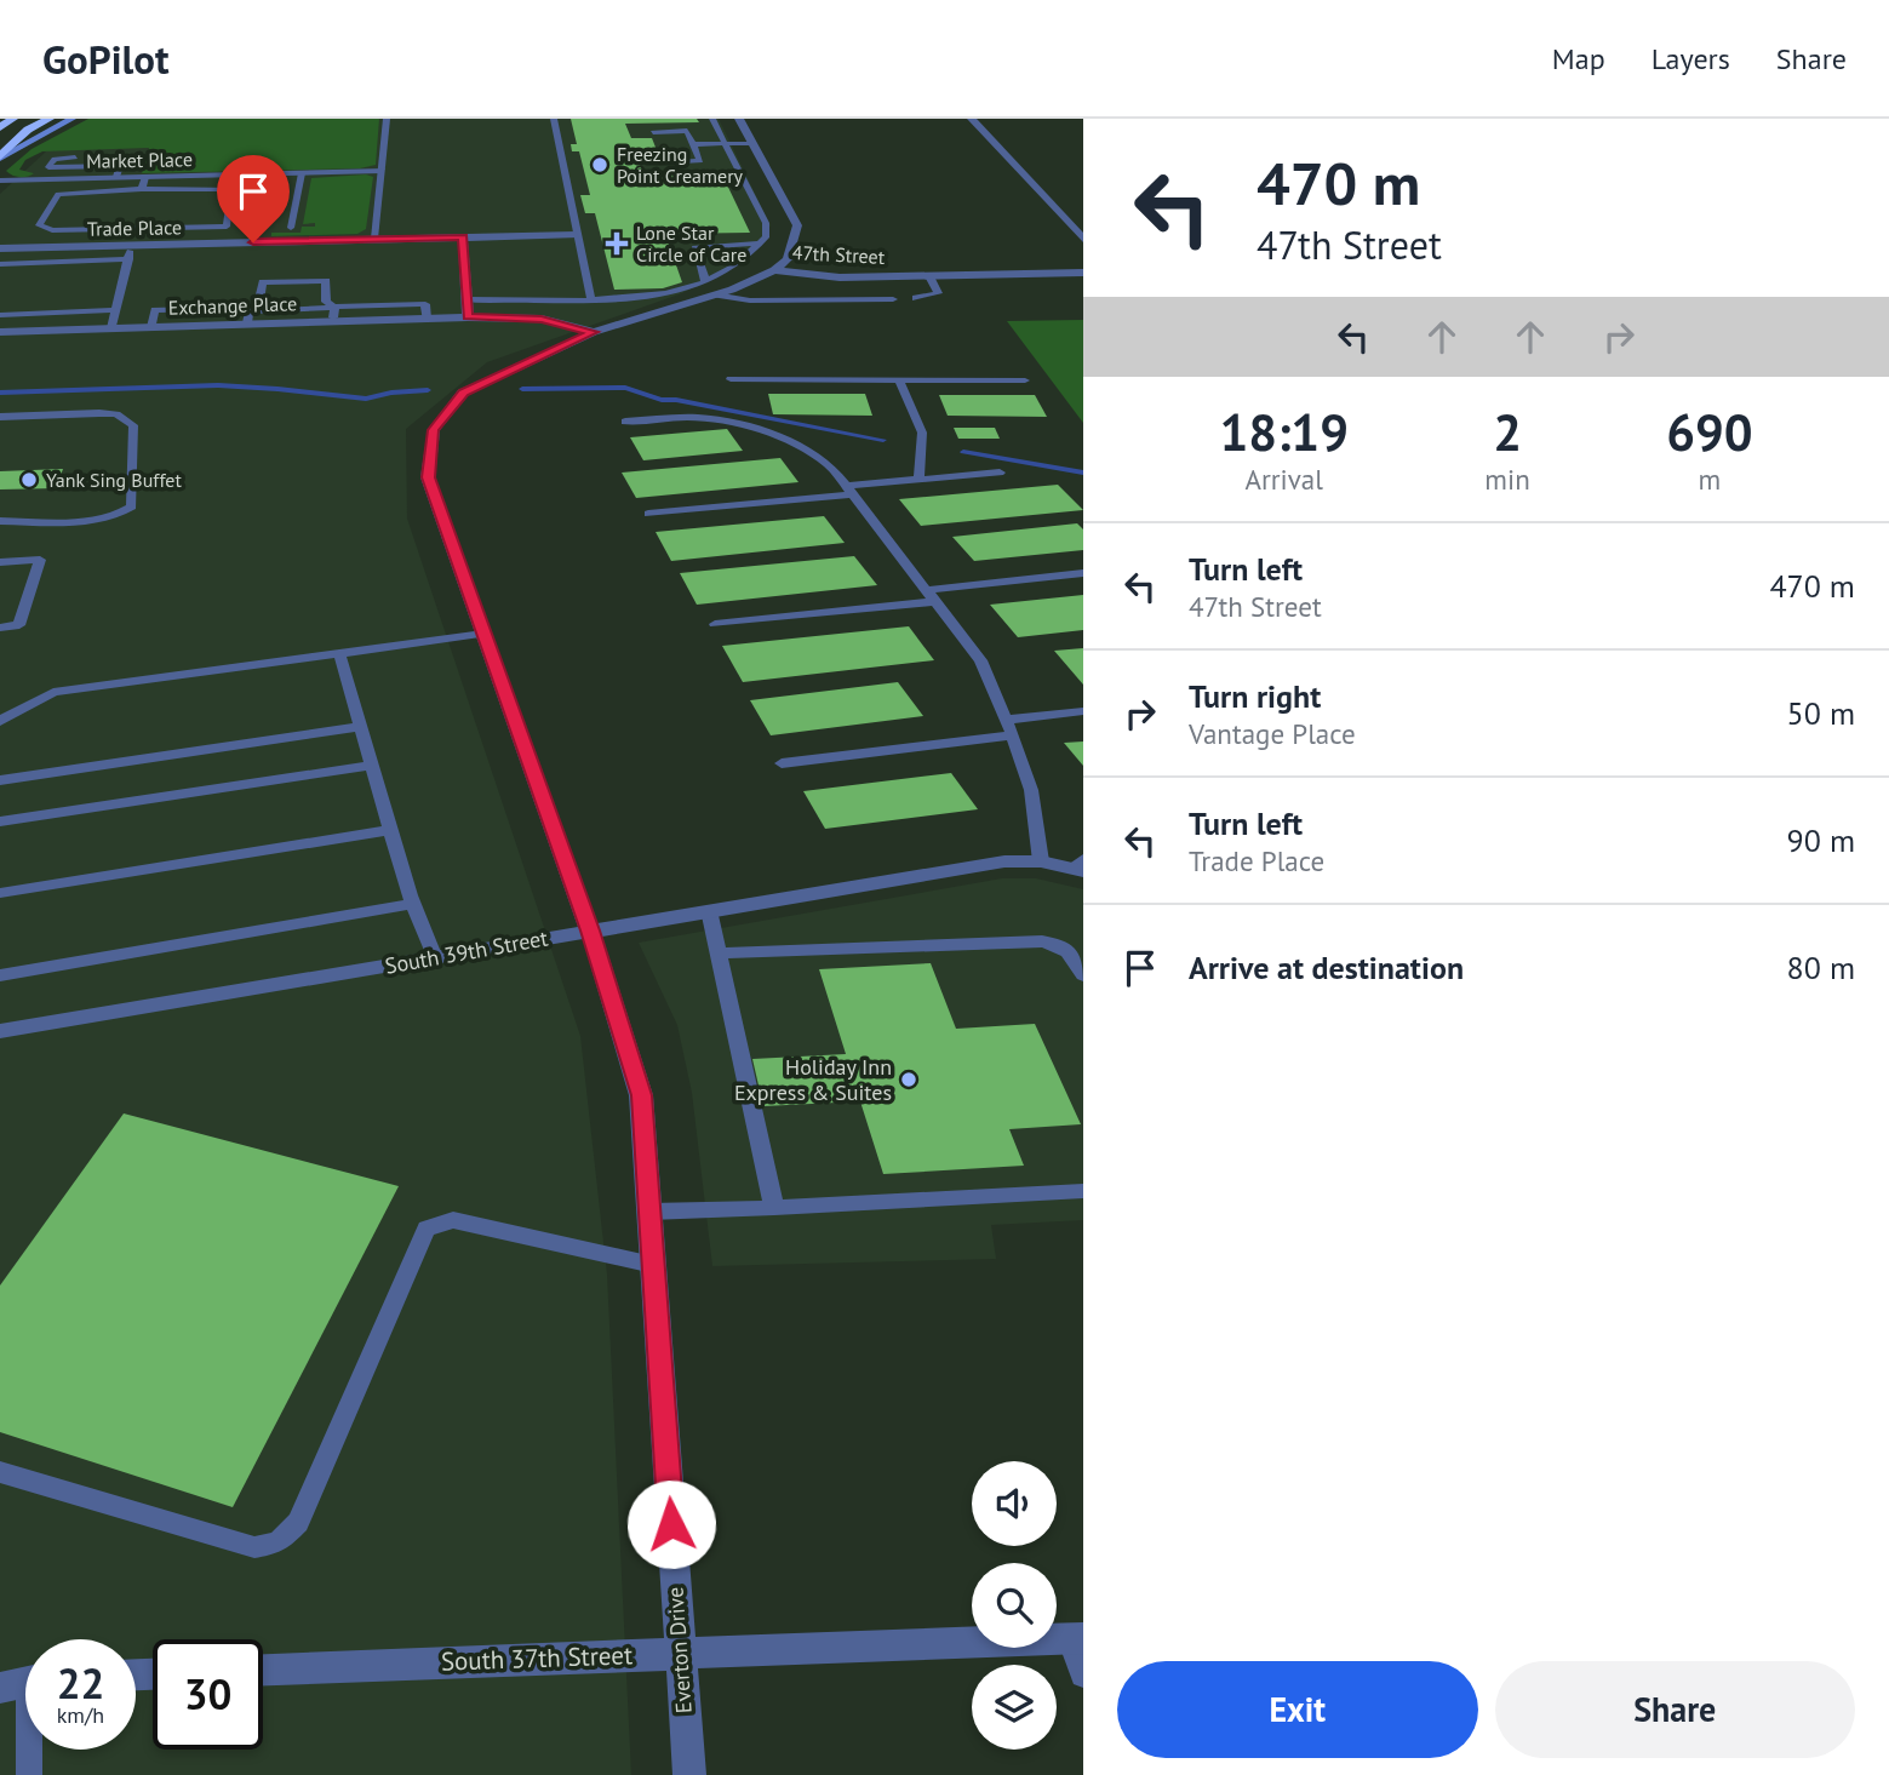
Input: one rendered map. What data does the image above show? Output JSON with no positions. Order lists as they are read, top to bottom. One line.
{"streets":{"street":["Market Place","Trade Place","47th Street","Exchange Place","South 39th Street","Everton Drive","South 37th Street"]},"crossings":[["47th Street","Everton Drive"],["South 39th Street","Everton Drive"],["Everton Drive","South 37th Street"]],"places":{"other":["Freezing Point Creamery","Yank Sing Buffet","Holiday Inn Express & Suites"],"health":["Lone Star Circle of Care"]},"page":{"header":"GoPilot","nav":["Map","Layers","Share"],"turn":["470 m","47th Street"],"eta":["18:19","Arrival","2","min","690","m"],"list":[{"name":"Turn left","note":"47th Street","value":"470 m"},{"name":"Turn right","note":"Vantage Place","value":"50 m"},{"name":"Turn left","note":"Trade Place","value":"90 m"},{"name":"Arrive at destination","value":"80 m"}],"speed":"22 km/h","limit":"30","buttons":["Exit","Share"]}}
